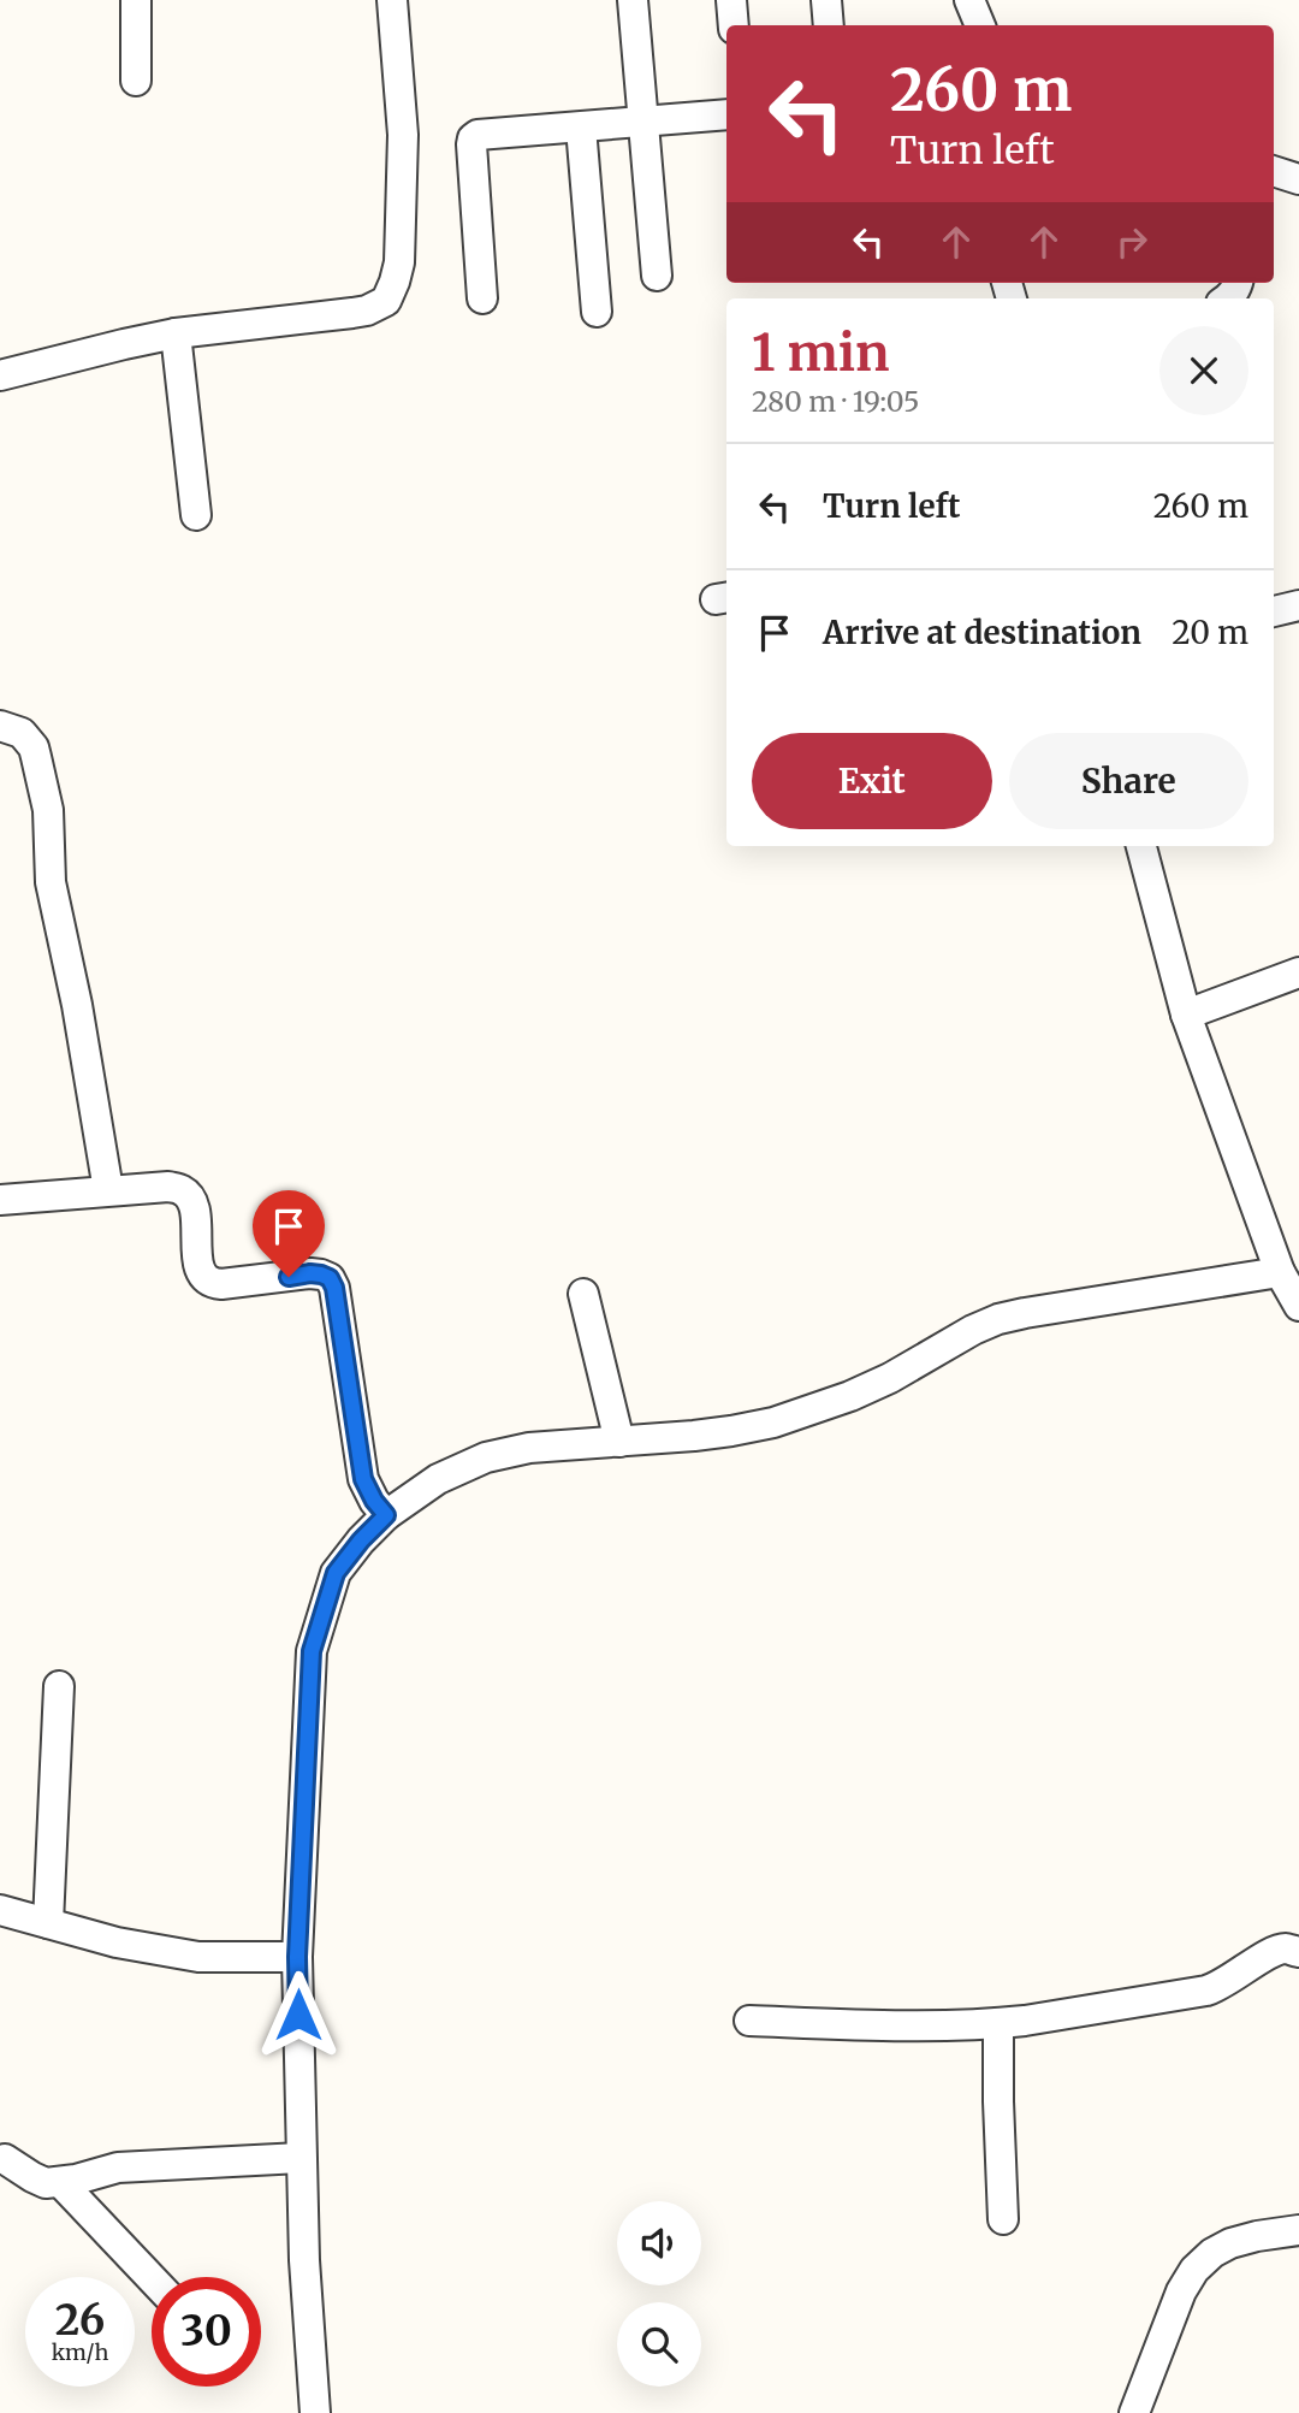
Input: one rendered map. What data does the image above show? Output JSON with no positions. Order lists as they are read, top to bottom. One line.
{"page":{"turn":["260 m","Turn left"],"heading":["1 min","280 m · 19:05"],"list":[{"name":"Turn left","value":"260 m"},{"name":"Arrive at destination","value":"20 m"}],"buttons":["Exit","Share"],"speed":"26 km/h","limit":"30"}}
